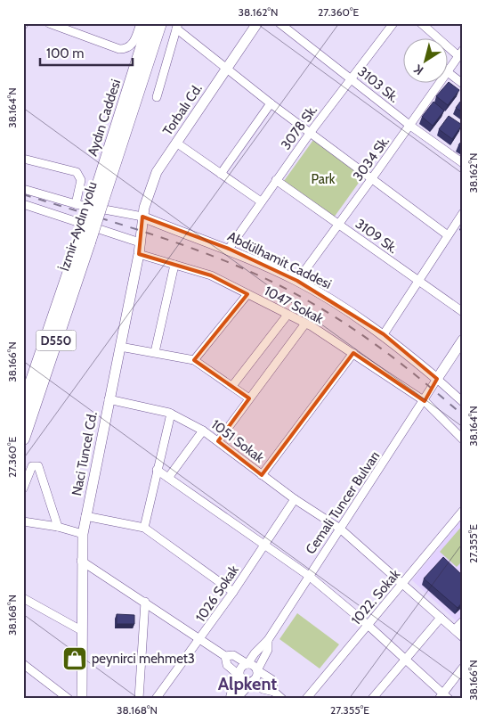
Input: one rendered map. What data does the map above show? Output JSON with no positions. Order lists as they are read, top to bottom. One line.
{"streets":{"highway":["Aydın Caddesi","İzmir-Aydın yolu","D550"],"main road":["Torbalı Cd.","Abdülhamit Caddesi","Naci Tuncel Cd."],"street":["3103 Sk.","3078 Sk.","3034 Sk.","3109 Sk.","1047 Sokak","1051 Sokak","Cemali Tuncer Bulvarı","1026 Sokak","1022. Sokak"]},"crossings":[["3103 Sk.","3078 Sk."],["3103 Sk.","3034 Sk."],["Torbalı Cd.","Abdülhamit Caddesi"],["Torbalı Cd.","Naci Tuncel Cd."],["Aydın Caddesi","İzmir-Aydın yolu"],["3078 Sk.","3109 Sk."],["3078 Sk.","Abdülhamit Caddesi"],["3034 Sk.","3109 Sk."],["3034 Sk.","Abdülhamit Caddesi"],["Abdülhamit Caddesi","Naci Tuncel Cd."],["Abdülhamit Caddesi","Cemali Tuncer Bulvarı"],["1047 Sokak","Naci Tuncel Cd."],["1047 Sokak","Cemali Tuncer Bulvarı"],["1051 Sokak","Naci Tuncel Cd."],["1051 Sokak","Cemali Tuncer Bulvarı"],["1051 Sokak","1026 Sokak"],["1051 Sokak","1022. Sokak"]],"districts":["Alpkent"],"parks":["Park"],"places":{"shop":["peynirci mehmet3"]},"scale_bar":"100 m","north":"bottom left","coordinates":["38.162°N","27.360°E","38.164°N","38.166°N","27.355°E","38.168°N"]}
